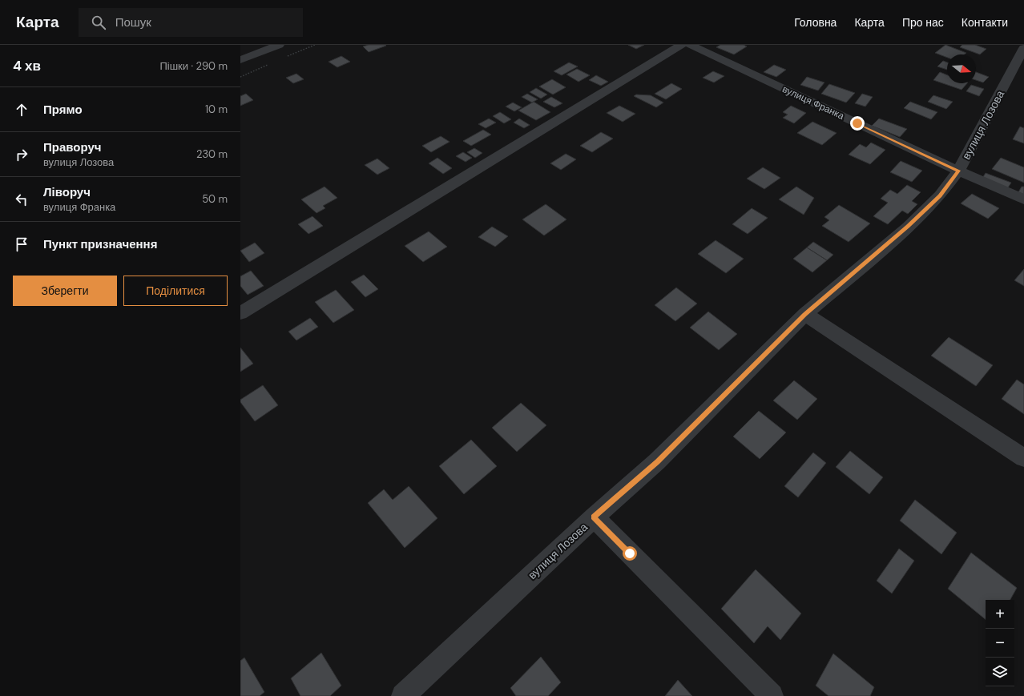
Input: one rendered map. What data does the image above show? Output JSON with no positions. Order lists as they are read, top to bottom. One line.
{"streets":{"street":["вулиця Франка","вулиця Лозова"]},"crossings":[["вулиця Франка","вулиця Лозова"]],"north":"right","page":{"header":"Карта","search":"Пошук","nav":["Головна","Карта","Про нас","Контакти"],"heading":["4 хв","Пішки · 290 m"],"list":[["Прямо","10 m"],["Праворуч","вулиця Лозова","230 m"],["Ліворуч","вулиця Франка","50 m"],"Пункт призначення"],"buttons":["Зберегти","Поділитися"],"map_buttons":["+","−"]}}
